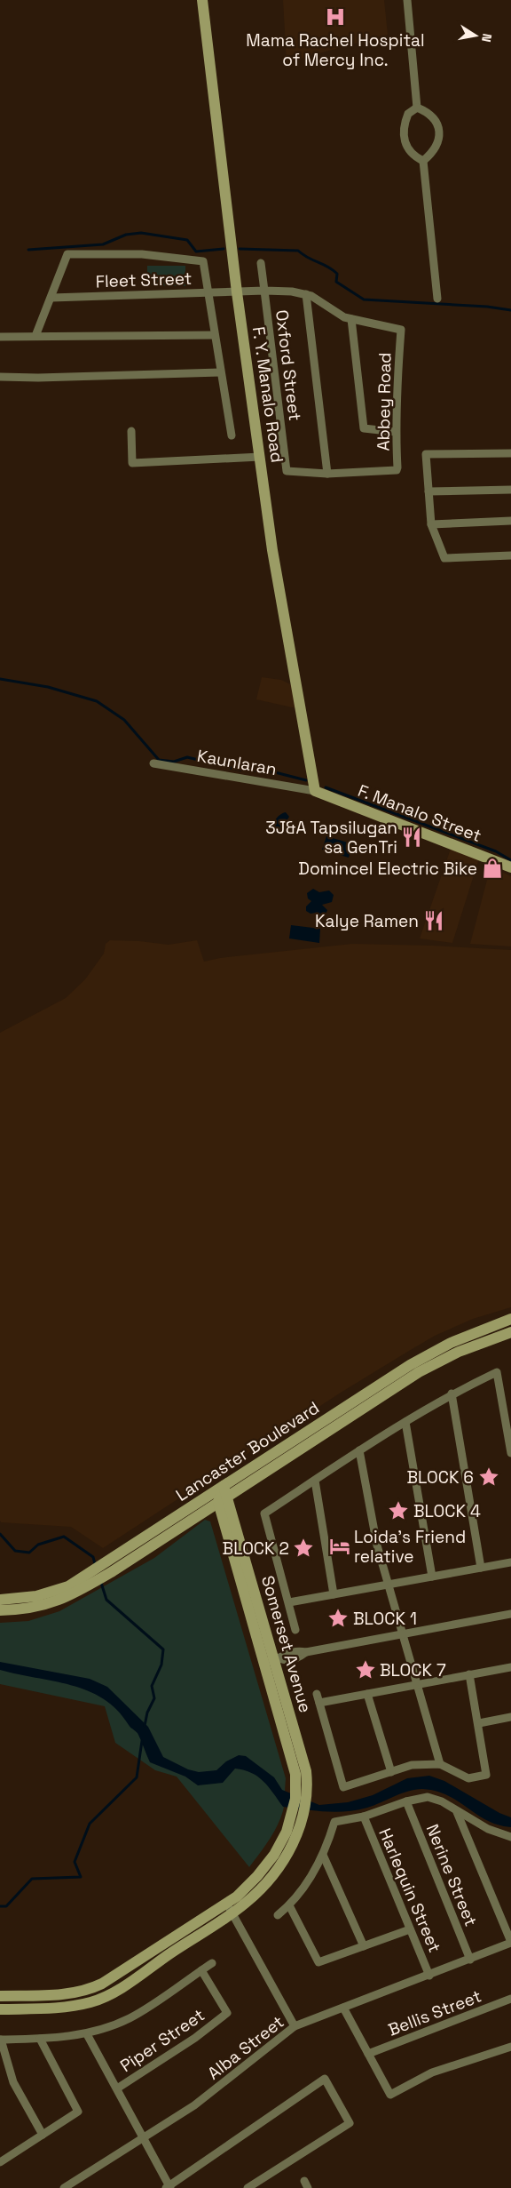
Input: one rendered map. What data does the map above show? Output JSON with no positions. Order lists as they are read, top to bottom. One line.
{"streets":{"street":["Fleet Street","Oxford Street","F. Y. Manalo Road","Abbey Road","Kaunlaran","F. Manalo Street","Lancaster Boulevard","Somerset Avenue","Nerine Street","Harlequin Street","Bellis Street","Piper Street","Alba Street"]},"crossings":[["Fleet Street","Oxford Street"],["Fleet Street","F. Y. Manalo Road"],["Fleet Street","Abbey Road"],["Oxford Street","Abbey Road"],["F. Y. Manalo Road","Kaunlaran"],["F. Y. Manalo Road","F. Manalo Street"],["Kaunlaran","F. Manalo Street"],["Lancaster Boulevard","Somerset Avenue"],["Nerine Street","Alba Street"],["Harlequin Street","Alba Street"]],"places":{"hospital":["Mama Rachel Hospital of Mercy Inc."],"restaurant":["3J&A Tapsilugan sa GenTri","Kalye Ramen"],"shop":["Domincel Electric Bike"],"place":["BLOCK 6","BLOCK 4","BLOCK 2","BLOCK 1","BLOCK 7"],"hotel":["Loida’s Friend relative"]},"north":"right"}
